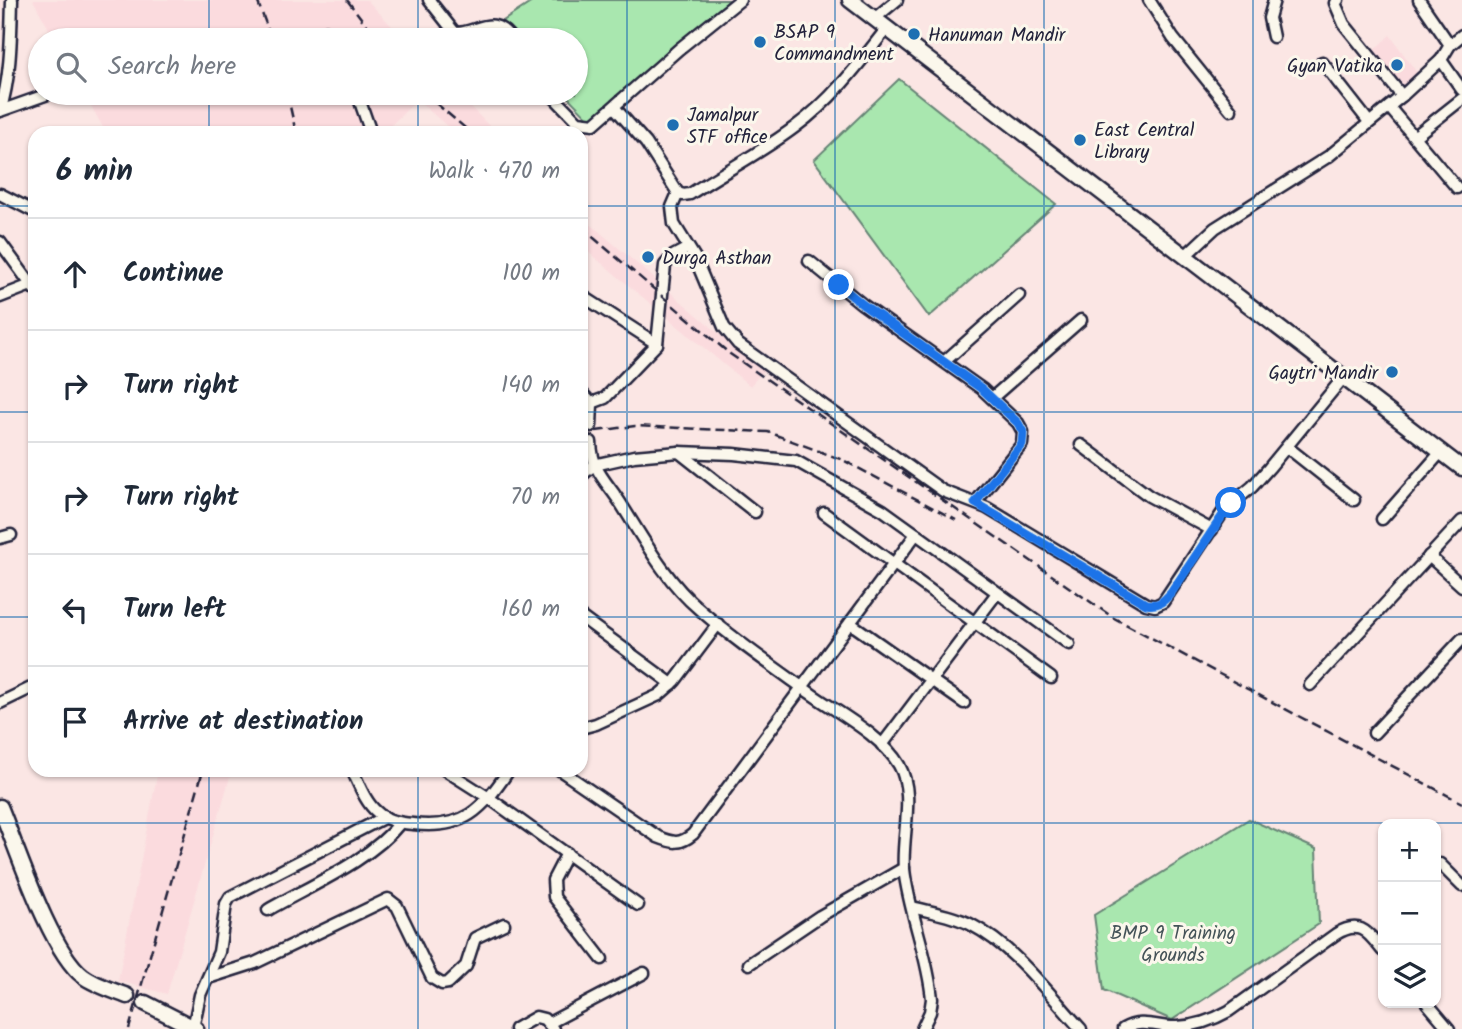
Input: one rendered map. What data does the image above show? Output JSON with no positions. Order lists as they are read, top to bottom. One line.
{"parks":["BMP 9 Training Grounds"],"places":["Hanuman Mandir","BSAP 9 Commandment","Gyan Vatika","Jamalpur STF office","East Central Library","Durga Asthan","Gaytri Mandir"],"page":{"search":"Search here","heading":["6 min","Walk · 470 m"],"list":[["Continue","100 m"],["Turn right","140 m"],["Turn right","70 m"],["Turn left","160 m"],"Arrive at destination"],"map_buttons":["+","−"]}}
